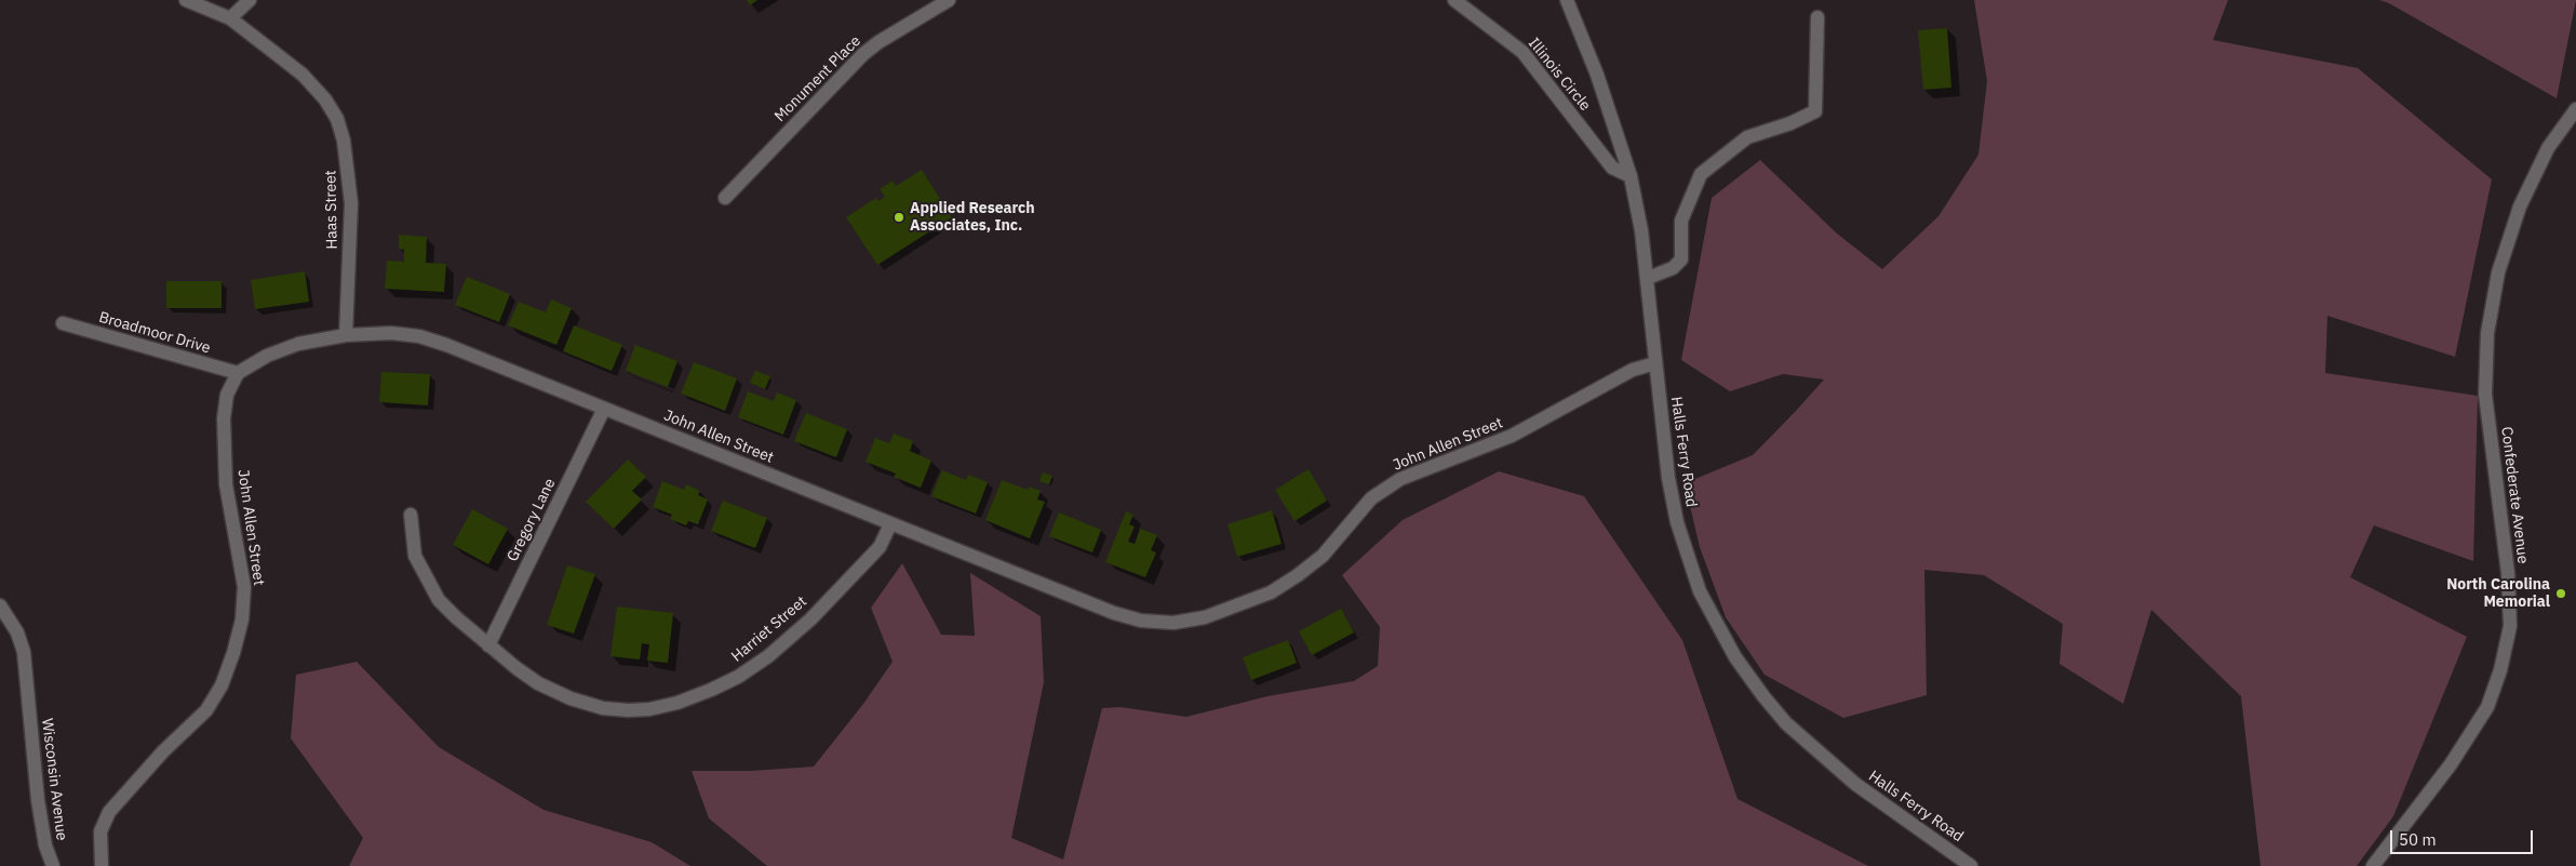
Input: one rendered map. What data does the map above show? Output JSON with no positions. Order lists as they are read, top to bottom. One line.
{"streets":{"street":["Illinois Circle","Monument Place","Haas Street","Broadmoor Drive","John Allen Street","Halls Ferry Road","Confederate Avenue","Gregory Lane","Harriet Street","Wisconsin Avenue"]},"crossings":[["Illinois Circle","Halls Ferry Road"],["Haas Street","John Allen Street"],["Broadmoor Drive","John Allen Street"],["John Allen Street","Halls Ferry Road"],["John Allen Street","Gregory Lane"],["John Allen Street","Harriet Street"],["Gregory Lane","Harriet Street"]],"places":["Applied Research Associates, Inc.","North Carolina Memorial"],"scale_bar":"50 m"}
